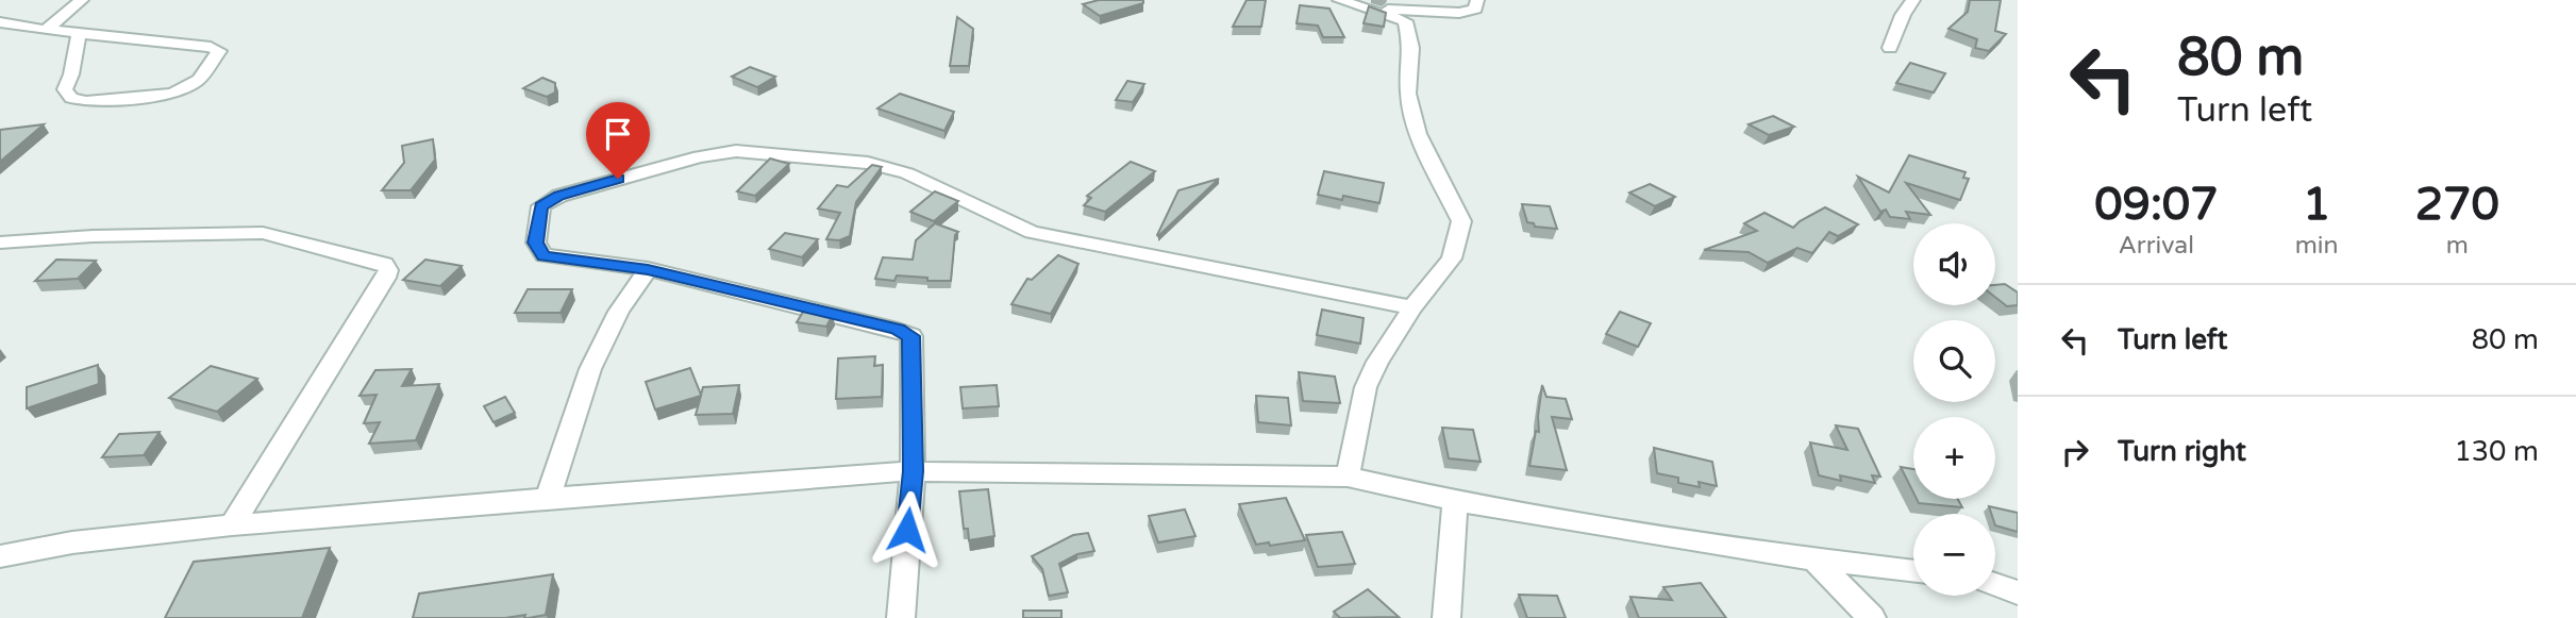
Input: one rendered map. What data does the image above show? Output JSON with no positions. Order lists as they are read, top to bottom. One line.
{"page":{"turn":["80 m","Turn left"],"eta":["09:07","Arrival","1","min","270","m"],"map_buttons":["+","−"],"list":[{"name":"Turn left","value":"80 m"},{"name":"Turn right","value":"130 m"}]}}
